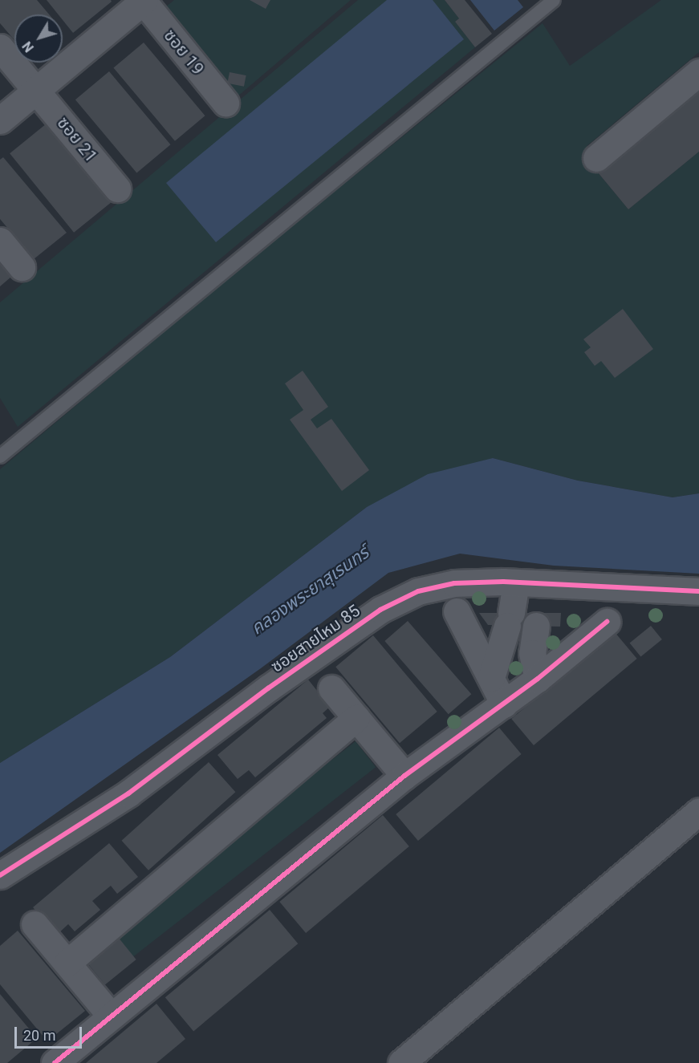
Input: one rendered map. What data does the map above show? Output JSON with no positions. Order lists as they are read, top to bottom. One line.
{"streets":{"street":["ซอย 19","ซอย 21","ซอยสายไหม 85"]},"water":["คลองพระยาสุเรนทร์"],"scale_bar":"20 m","north":"bottom left"}
